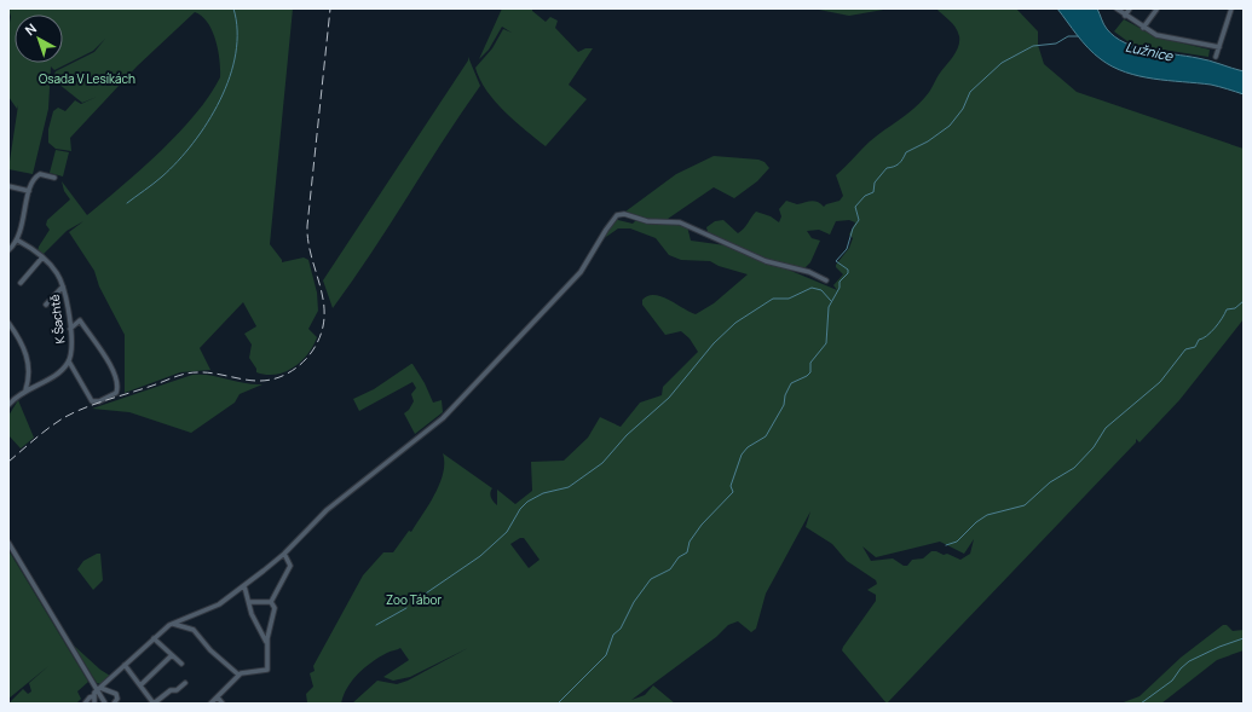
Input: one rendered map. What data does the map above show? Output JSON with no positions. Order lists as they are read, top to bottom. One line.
{"streets":{"street":["K Šachtě"]},"water":["Lužnice"],"parks":["Osada V Lesíkách","Zoo Tábor"],"north":"top left"}
